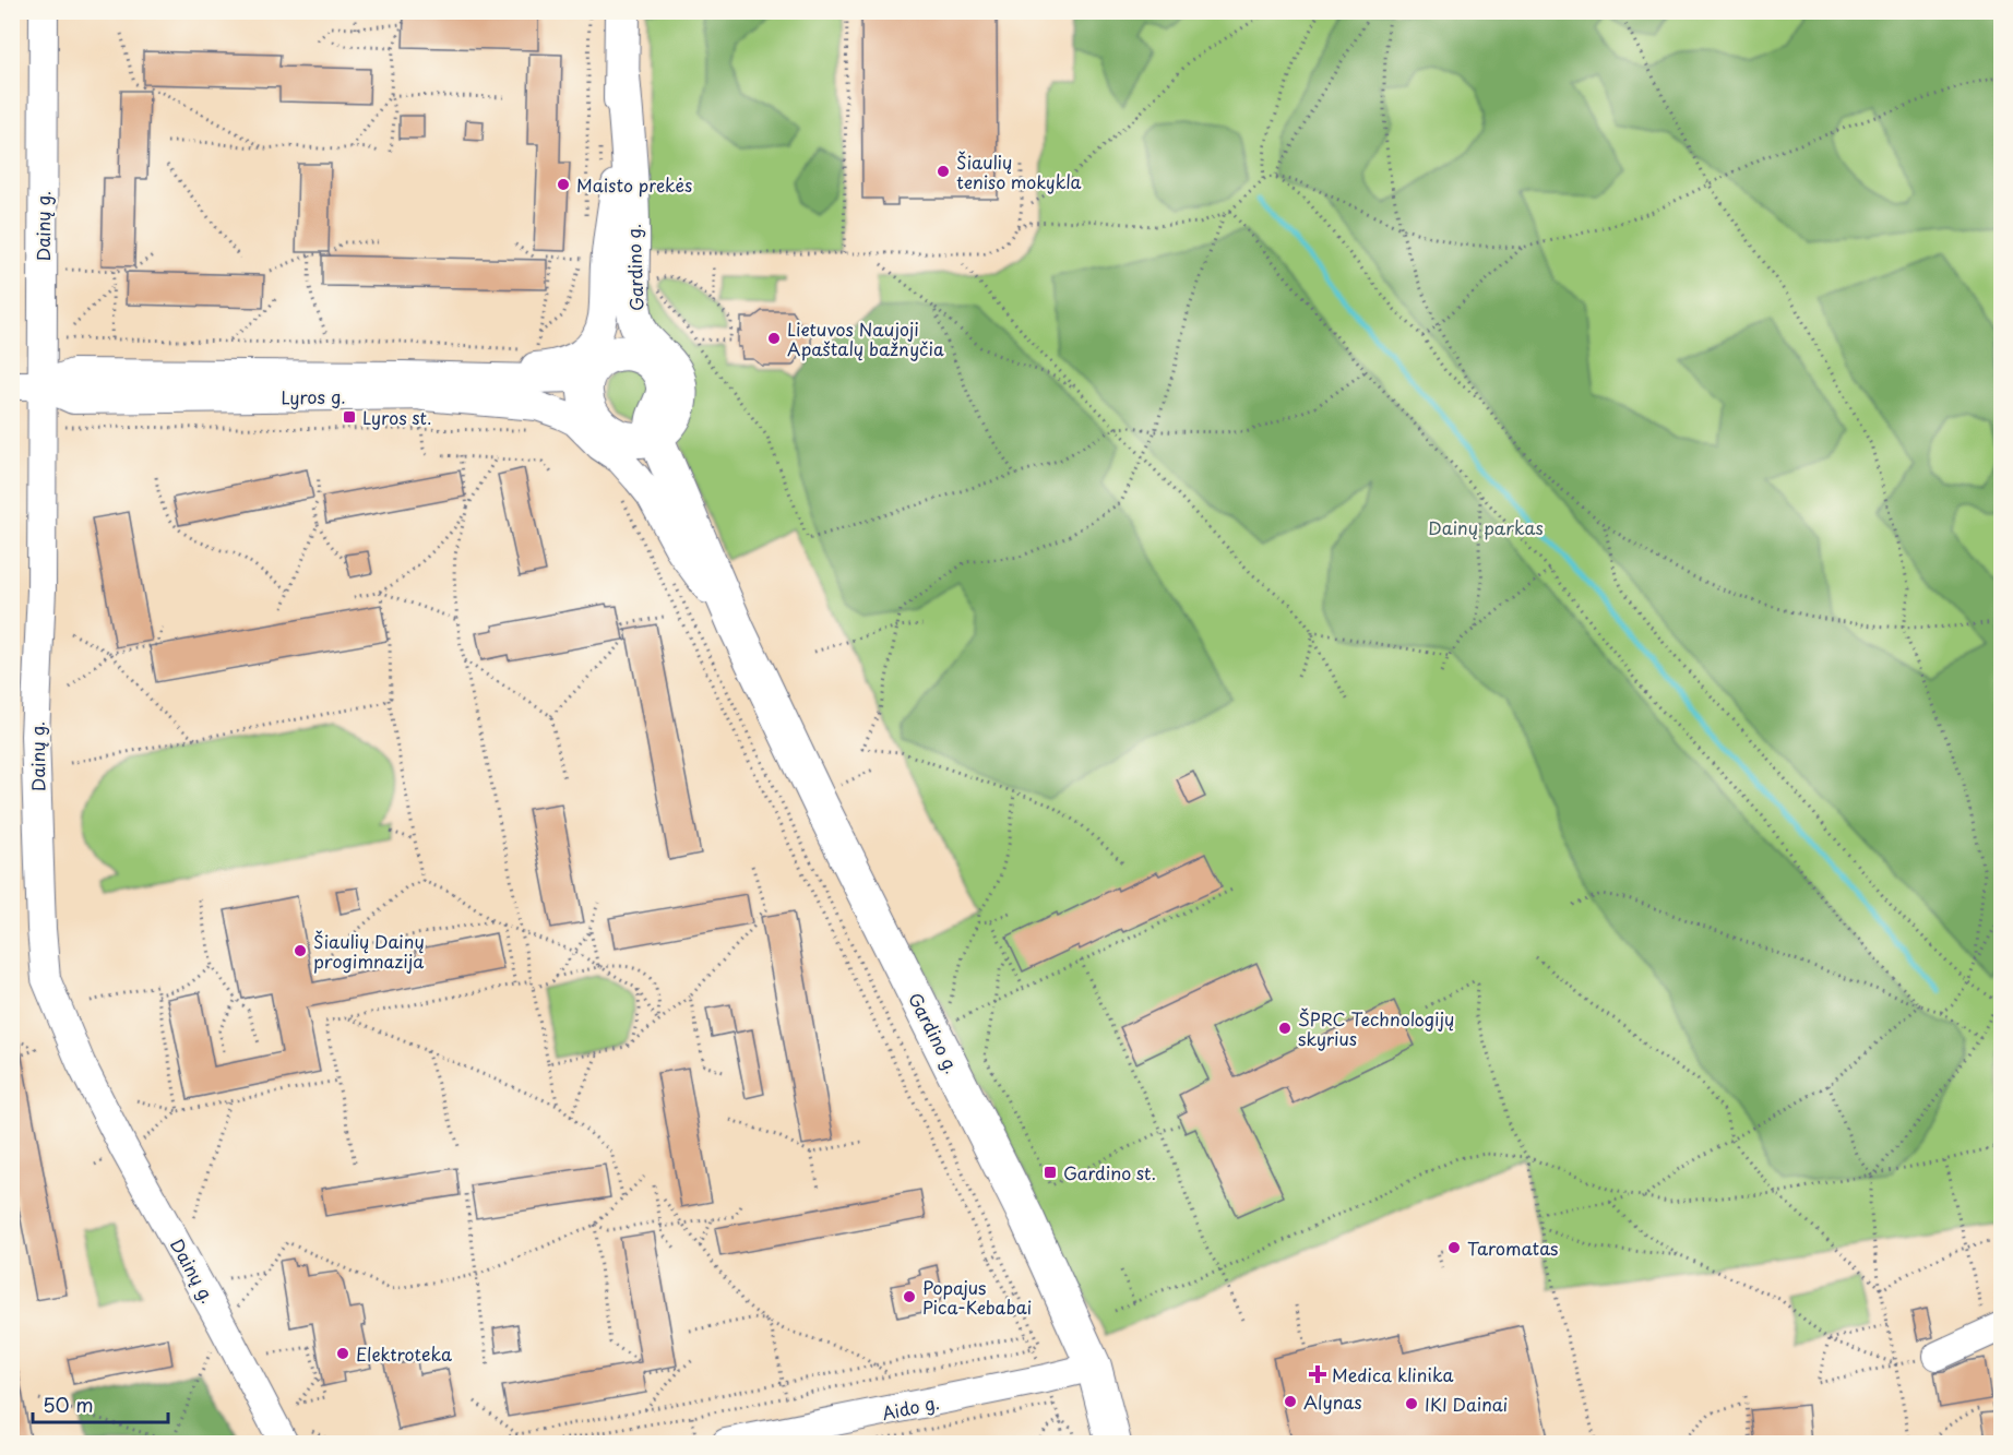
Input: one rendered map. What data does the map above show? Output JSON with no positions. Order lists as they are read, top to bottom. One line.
{"streets":{"main road":["Gardino g."],"street":["Dainų g.","Lyros g.","Aido g."]},"crossings":[["Dainų g.","Lyros g."],["Gardino g.","Lyros g."],["Gardino g.","Aido g."]],"parks":["Dainų parkas"],"places":{"other":["Šiaulių teniso mokykla","Maisto prekės","Lietuvos Naujoji Apaštalų bažnyčia","Šiaulių Dainų progimnazija","ŠPRC Technologijų skyrius","Taromatas","Popajus Pica-Kebabai","Elektroteka","Alynas","IKI Dainai"],"transit":["Lyros st.","Gardino st."],"health":["Medica klinika"]},"scale_bar":"50 m"}
